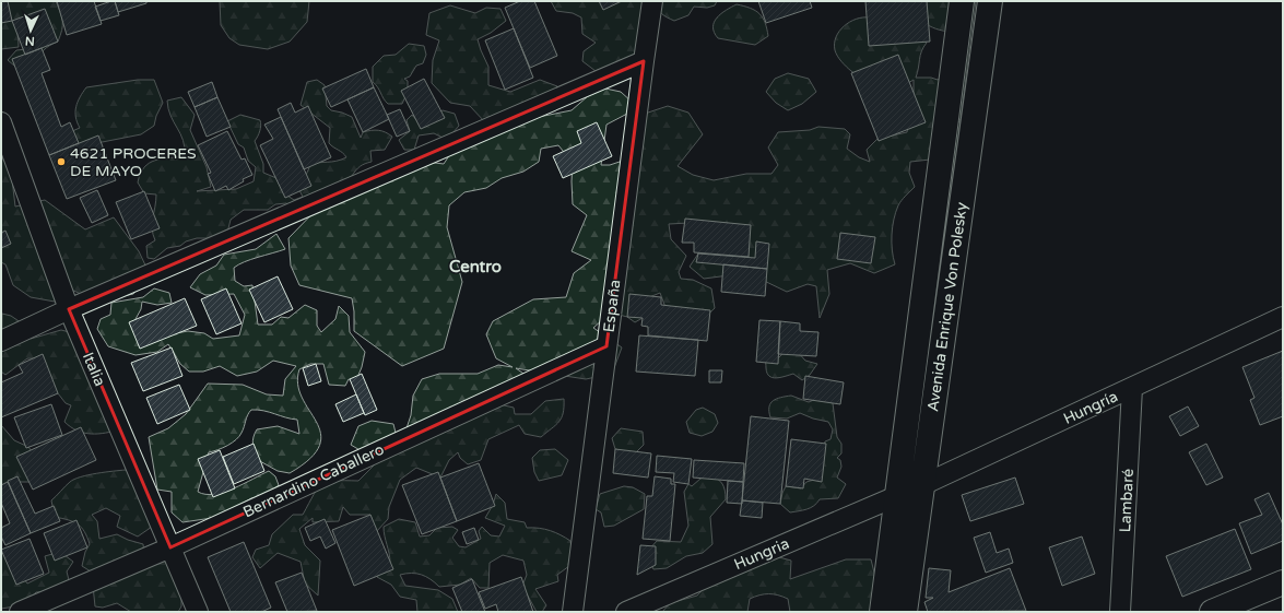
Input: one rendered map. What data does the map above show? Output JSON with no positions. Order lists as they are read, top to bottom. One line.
{"streets":{"main road":["Avenida Enrique Von Polesky"],"street":["España","Italia","Hungría","Bernardino Caballero","Lambaré","Hungria"]},"crossings":[["España","Bernardino Caballero"],["Avenida Enrique Von Polesky","Hungría"],["Avenida Enrique Von Polesky","Hungria"],["Italia","Bernardino Caballero"],["Hungría","Lambaré"],["Hungría","Hungria"]],"districts":["Centro"],"places":["4621 PROCERES DE MAYO"],"north":"bottom"}
